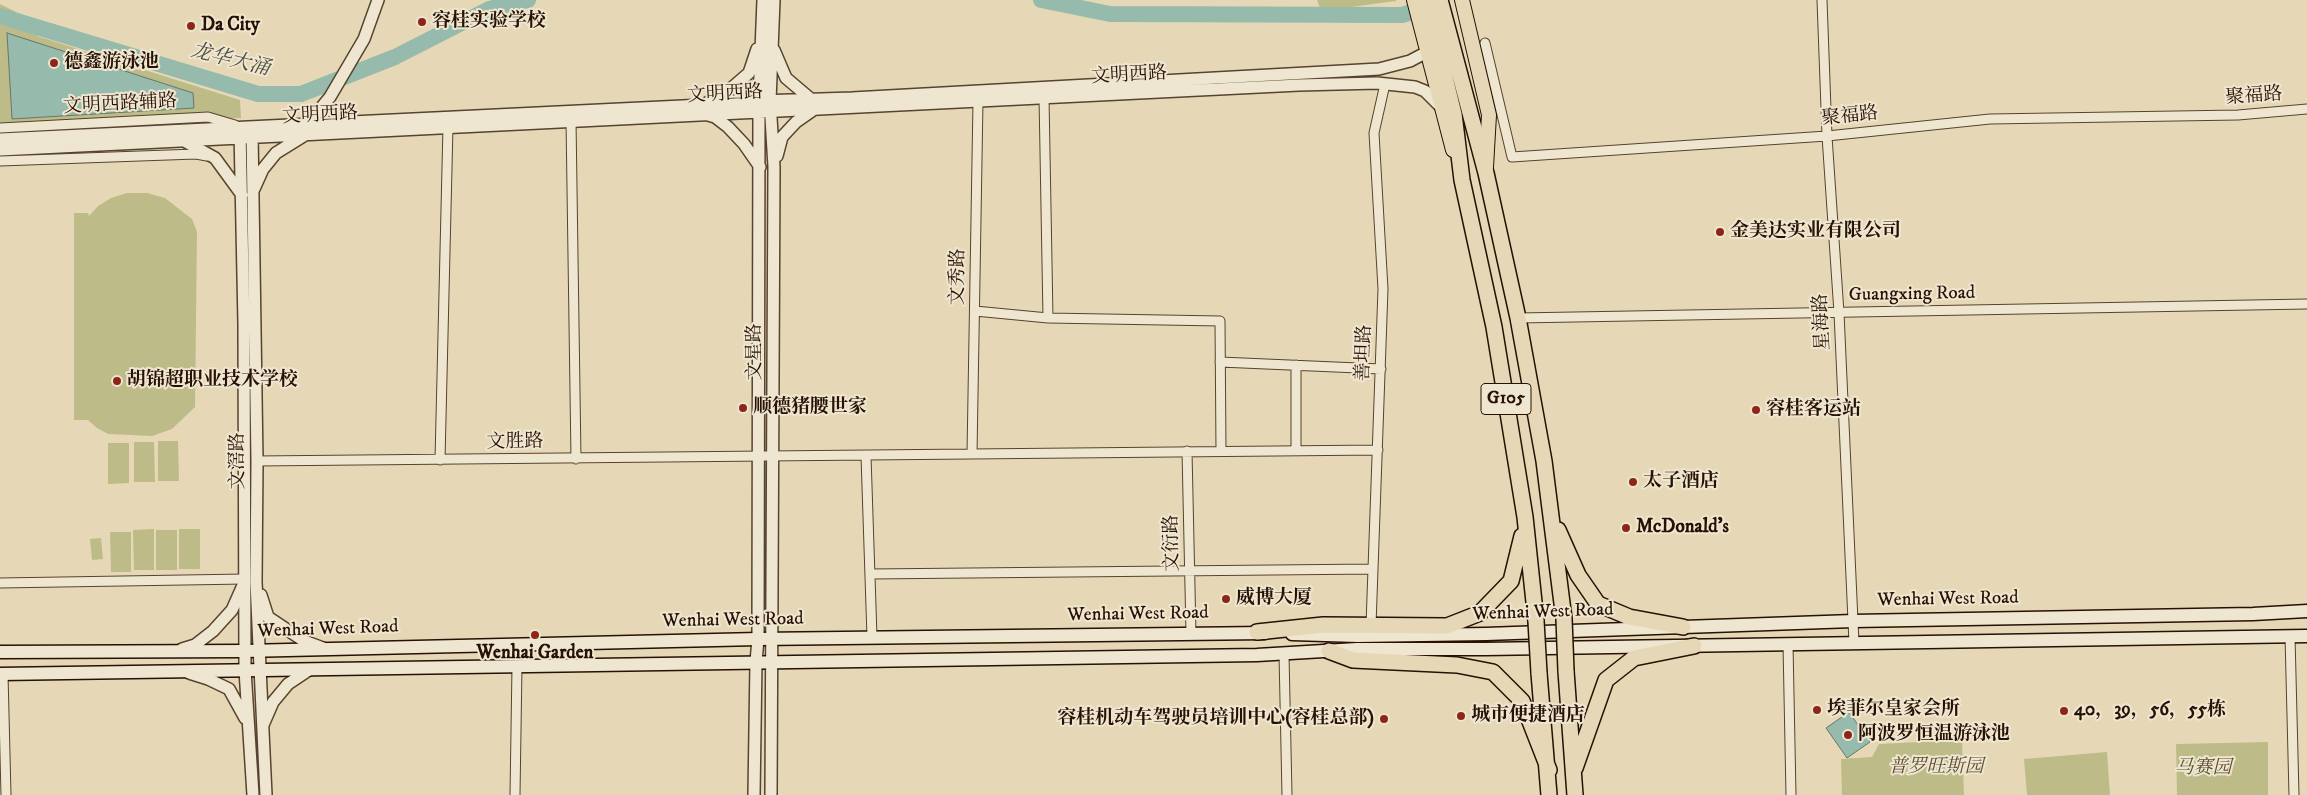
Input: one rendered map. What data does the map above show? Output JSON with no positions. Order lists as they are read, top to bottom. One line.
{"streets":{"highway":["G105"],"main road":["Wenhai West Road"],"street":["文明西路","聚福路","文明西路辅路","文秀路","Guangxing Road","星海路","文星路","善坦路","文胜路","文滘路","文衍路"]},"crossings":[["文明西路","文明西路辅路"],["文明西路","文秀路"],["文明西路","文星路"],["文明西路","善坦路"],["文明西路","G105"],["文明西路","文滘路"],["聚福路","星海路"],["文明西路辅路","文滘路"],["文秀路","文胜路"],["Guangxing Road","星海路"],["星海路","Wenhai West Road"],["文星路","文胜路"],["文星路","Wenhai West Road"],["善坦路","文胜路"],["文胜路","文滘路"],["文胜路","文衍路"],["文滘路","Wenhai West Road"],["文衍路","Wenhai West Road"]],"water":["龙华大涌"],"parks":["普罗旺斯园","马赛园"],"places":["容桂实验学校","Da City","德鑫游泳池","金美达实业有限公司","胡锦超职业技术学校","顺德猪腰世家","容桂客运站","太子酒店","McDonald's","威博大厦","Wenhai Garden","埃菲尔皇家会所","40，39，56，55栋","城市便捷酒店","容桂机动车驾驶员培训中心(容桂总部)","阿波罗恒温游泳池"]}
